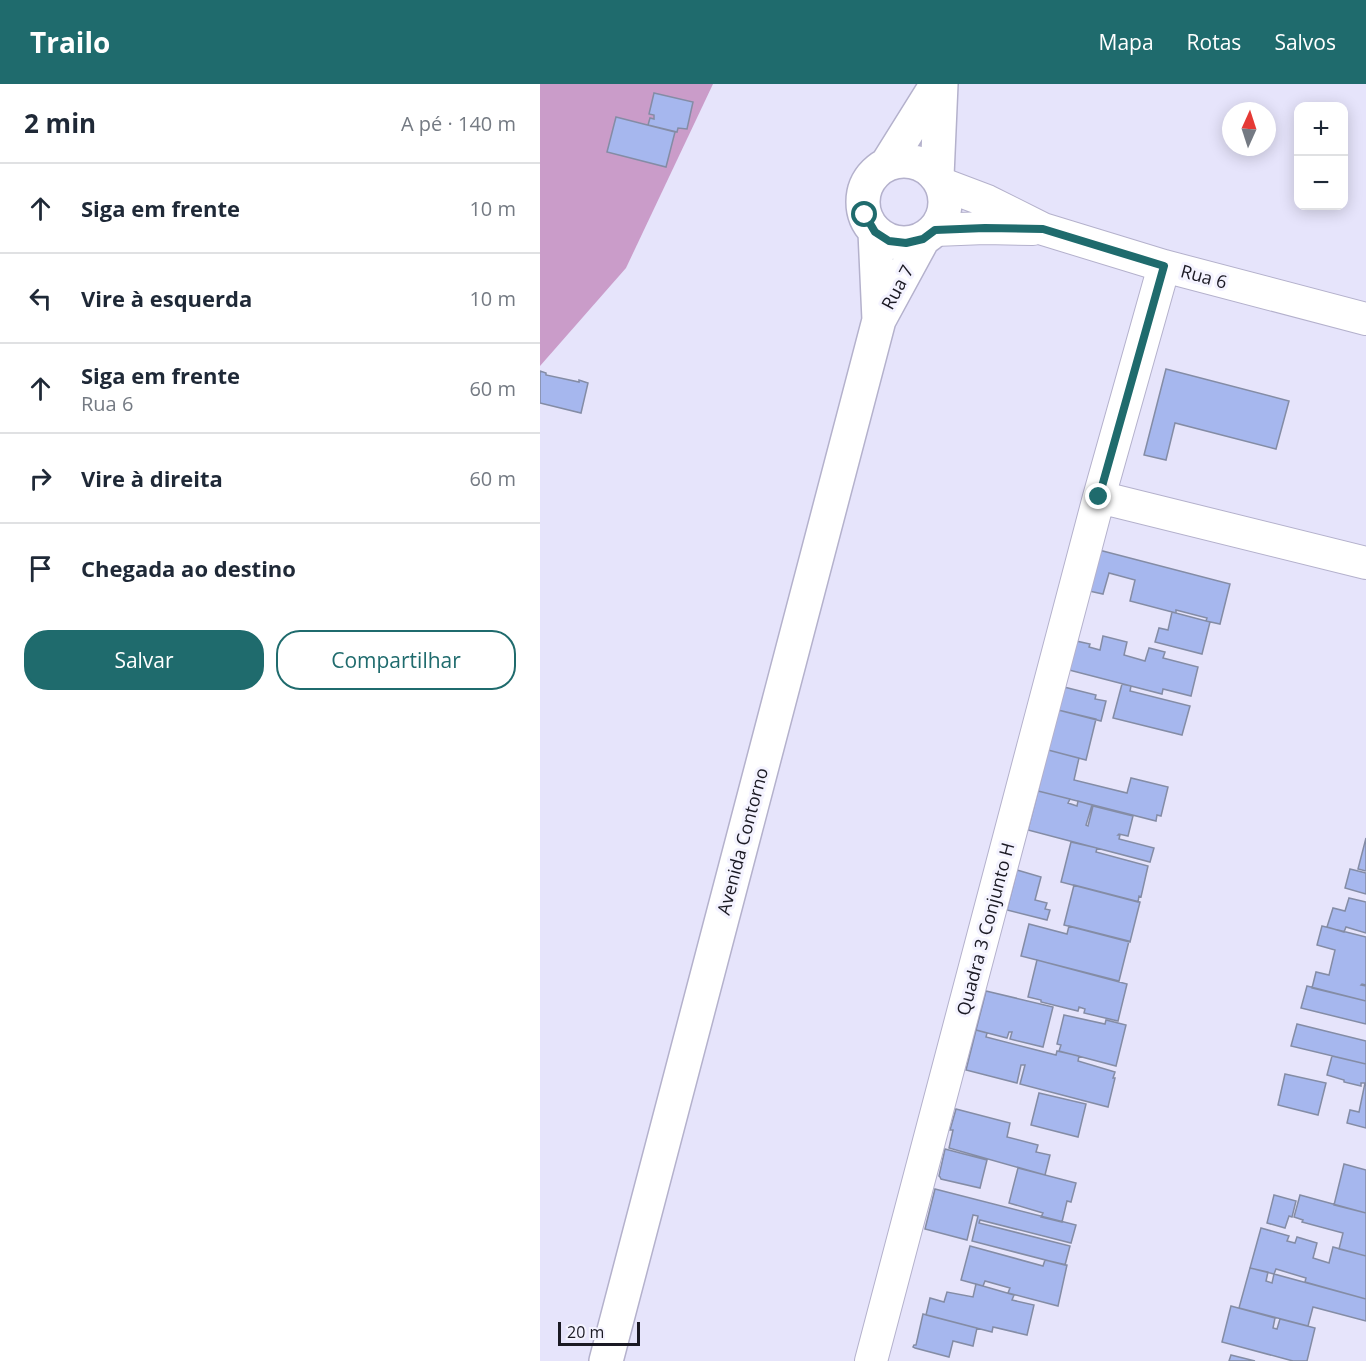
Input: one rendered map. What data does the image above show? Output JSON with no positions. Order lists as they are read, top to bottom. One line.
{"streets":{"main road":["Rua 7","Avenida Contorno"],"street":["Rua 6","Quadra 3 Conjunto H"]},"crossings":[["Rua 6","Rua 7"],["Rua 6","Quadra 3 Conjunto H"],["Rua 7","Avenida Contorno"]],"scale_bar":"20 m","north":"top","page":{"header":"Trailo","nav":["Mapa","Rotas","Salvos"],"heading":["2 min","A pé · 140 m"],"map_buttons":["+","−"],"list":[["Siga em frente","10 m"],["Vire à esquerda","10 m"],["Siga em frente","Rua 6","60 m"],["Vire à direita","60 m"],"Chegada ao destino"],"buttons":["Salvar","Compartilhar"],"scale":"20 m"}}
